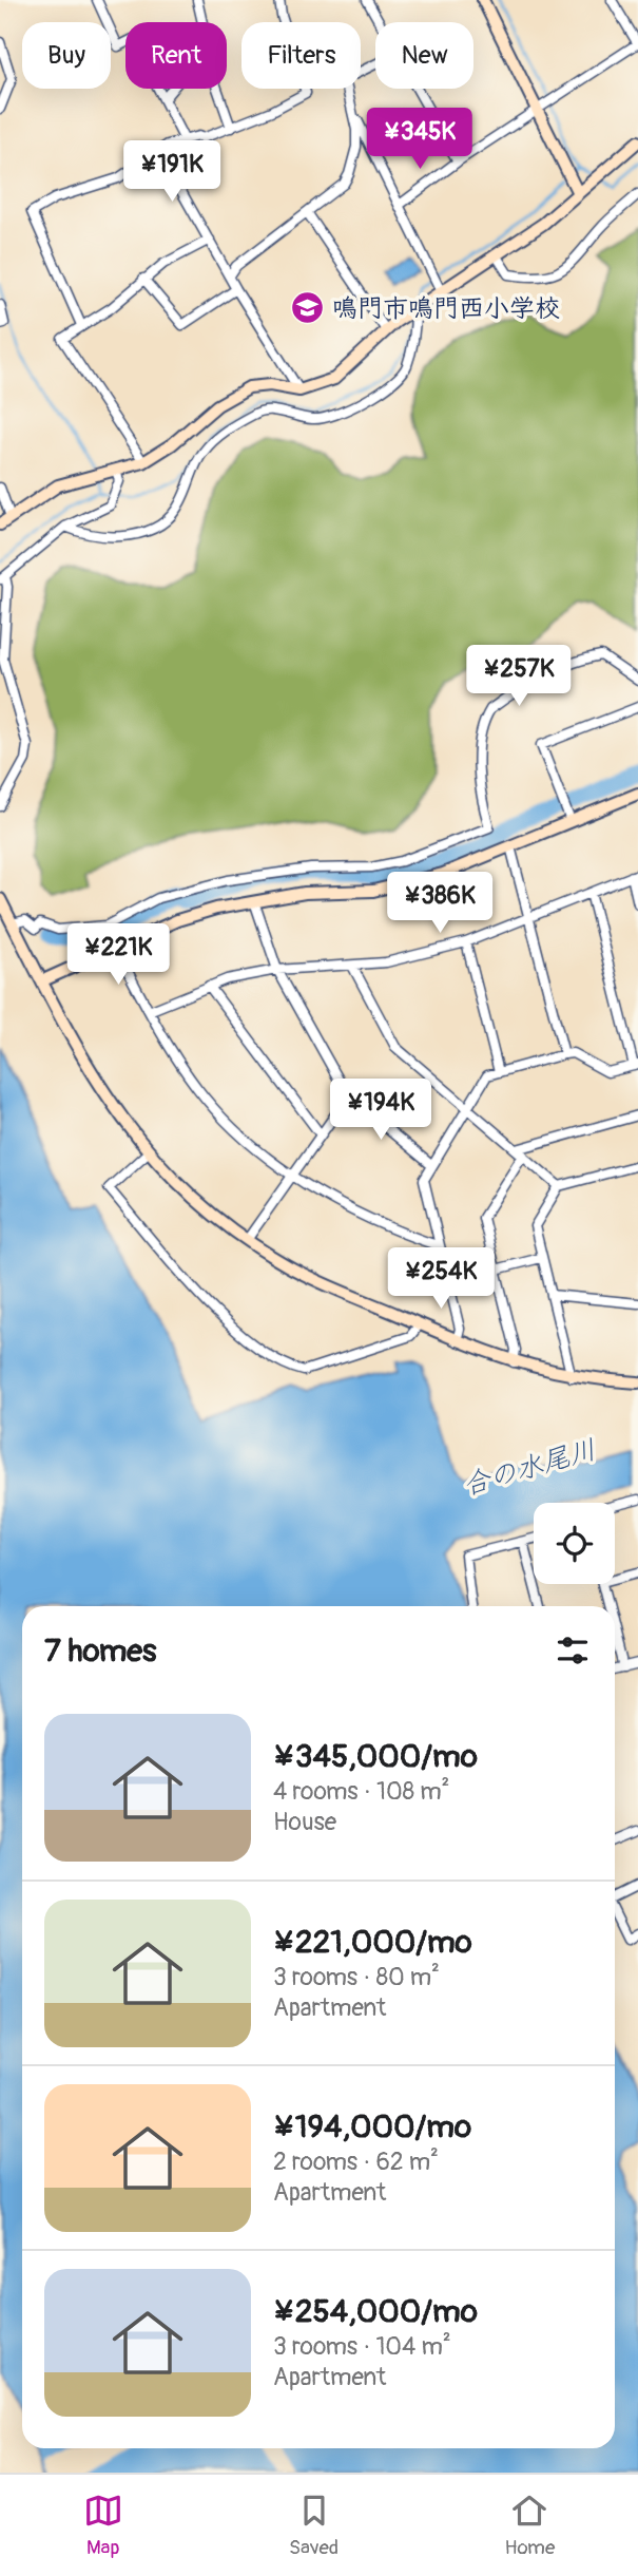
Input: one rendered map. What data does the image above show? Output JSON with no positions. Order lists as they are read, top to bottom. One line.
{"water":["合の水尾川"],"places":{"school or university":["鳴門市鳴門西小学校"]},"page":{"chip":["Buy","Rent","Filters","New"],"price":["¥345K","¥191K","¥257K","¥386K","¥221K","¥194K","¥254K"],"heading":"7 homes","list":[{"name":"¥345,000/mo","note":"4 rooms · 108 m² · House"},{"name":"¥221,000/mo","note":"3 rooms · 80 m² · Apartment"},{"name":"¥194,000/mo","note":"2 rooms · 62 m² · Apartment"},{"name":"¥254,000/mo","note":"3 rooms · 104 m² · Apartment"}],"tabs":["Map","Saved","Home"]}}
